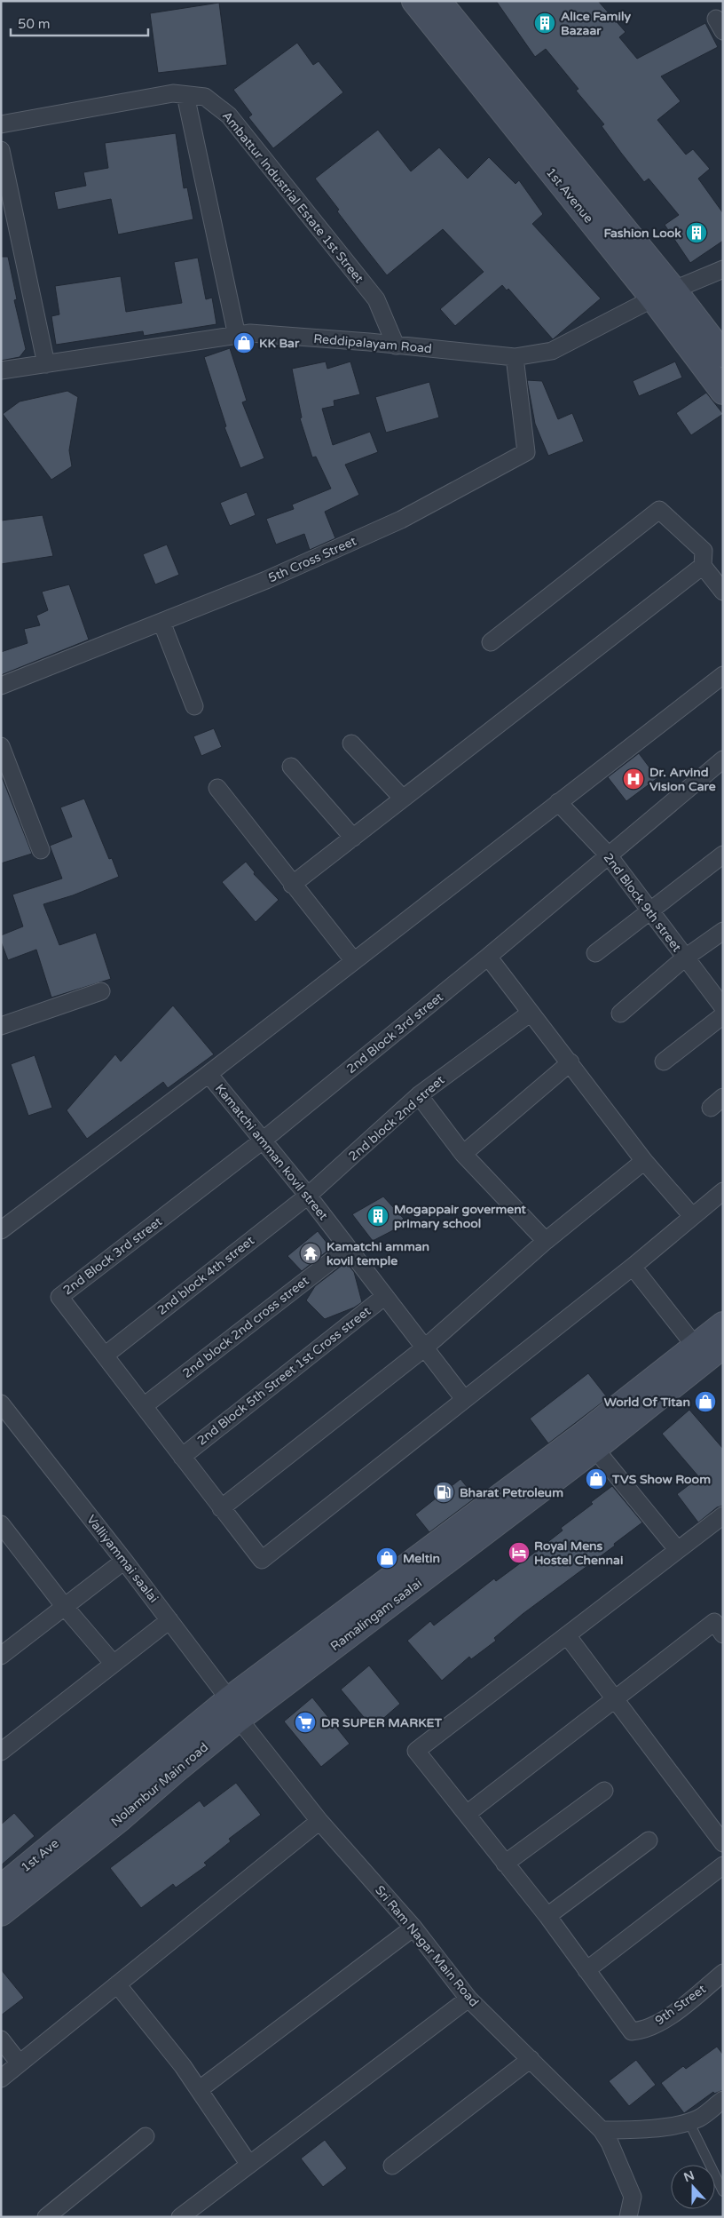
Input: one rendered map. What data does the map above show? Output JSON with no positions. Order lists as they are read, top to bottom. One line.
{"streets":{"main road":["1st Avenue","Ramalingam saalai","Nolambur Main road","1st Ave"],"street":["Ambattur Industrial Estate 1st Street","Reddipalayam Road","5th Cross Street","2nd Block 9th street","2nd Block 3rd street","2nd block 2nd street","Kamatchi amman kovil street","2nd block 4th street","2nd block 2nd cross street","2nd Block 5th Street 1st Cross street","Valliyammai saalai","Sri Ram Nagar Main Road","9th Street"]},"crossings":[["1st Avenue","Reddipalayam Road"],["Ambattur Industrial Estate 1st Street","Reddipalayam Road"],["Reddipalayam Road","5th Cross Street"],["2nd Block 9th street","2nd Block 3rd street"],["2nd Block 3rd street","Kamatchi amman kovil street"],["2nd Block 3rd street","2nd block 4th street"],["2nd block 2nd street","Kamatchi amman kovil street"],["2nd block 2nd street","2nd block 4th street"],["Kamatchi amman kovil street","2nd block 4th street"],["Kamatchi amman kovil street","2nd block 2nd cross street"],["Kamatchi amman kovil street","2nd Block 5th Street 1st Cross street"],["Valliyammai saalai","Ramalingam saalai"],["Valliyammai saalai","Nolambur Main road"],["Valliyammai saalai","1st Ave"],["Valliyammai saalai","Sri Ram Nagar Main Road"],["Ramalingam saalai","Nolambur Main road"],["Ramalingam saalai","1st Ave"],["Ramalingam saalai","Sri Ram Nagar Main Road"],["Nolambur Main road","1st Ave"],["Nolambur Main road","Sri Ram Nagar Main Road"],["1st Ave","Sri Ram Nagar Main Road"]],"places":{"building":["Alice Family Bazaar","Fashion Look","Mogappair goverment primary school"],"shop":["KK Bar","World Of Titan","TVS Show Room","Meltin"],"hospital":["Dr. Arvind Vision Care"],"temple":["Kamatchi amman kovil temple"],"fuel station":["Bharat Petroleum"],"hotel":["Royal Mens Hostel Chennai"],"supermarket":["DR SUPER MARKET"]},"scale_bar":"50 m","north":"top"}
